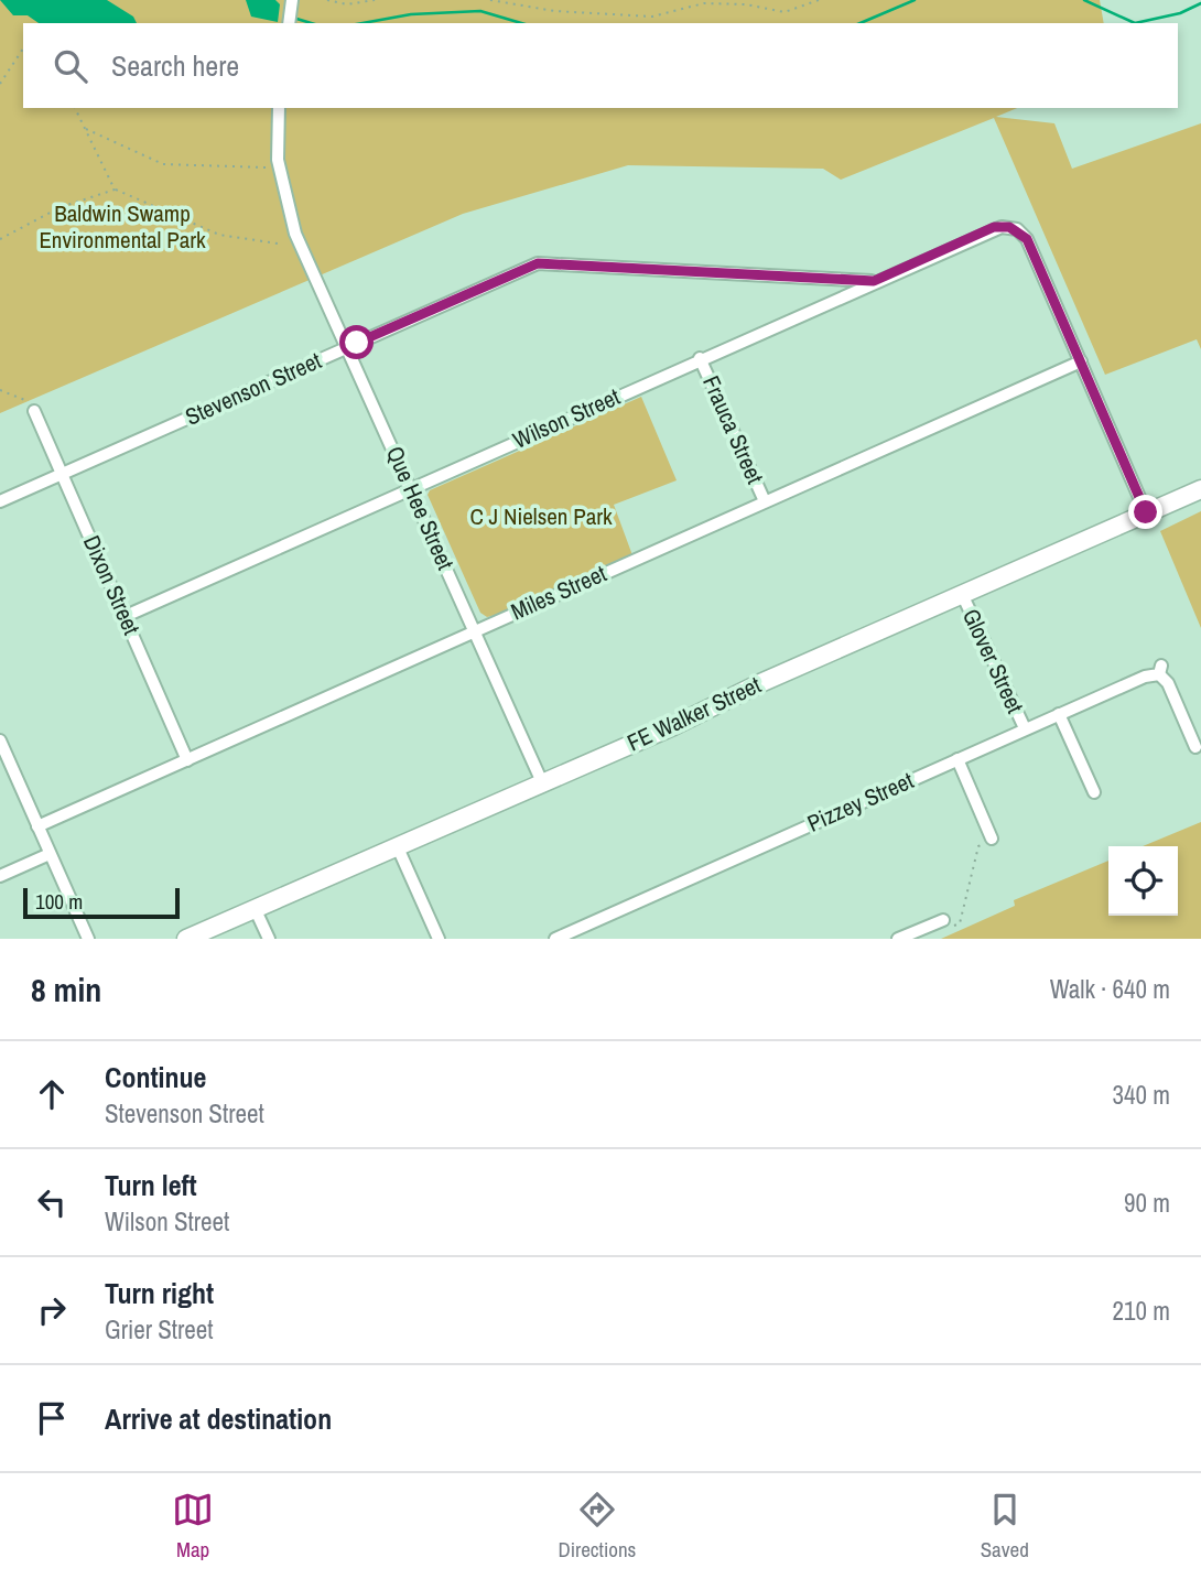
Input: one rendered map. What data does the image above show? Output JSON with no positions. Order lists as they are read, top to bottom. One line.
{"streets":{"main road":["FE Walker Street"],"street":["Stevenson Street","Wilson Street","Frauca Street","Que Hee Street","Dixon Street","Miles Street","Glover Street","Pizzey Street"]},"crossings":[["Stevenson Street","Wilson Street"],["Stevenson Street","Que Hee Street"],["Stevenson Street","Dixon Street"],["Wilson Street","Frauca Street"],["Wilson Street","Que Hee Street"],["Wilson Street","Dixon Street"],["Wilson Street","Miles Street"],["Frauca Street","Miles Street"],["Que Hee Street","Miles Street"],["Que Hee Street","FE Walker Street"],["Dixon Street","Miles Street"],["Glover Street","FE Walker Street"],["Glover Street","Pizzey Street"]],"parks":["Baldwin Swamp Environmental Park","C J Nielsen Park"],"scale_bar":"100 m","page":{"search":"Search here","scale":"100 m","heading":["8 min","Walk · 640 m"],"list":[["Continue","Stevenson Street","340 m"],["Turn left","Wilson Street","90 m"],["Turn right","Grier Street","210 m"],"Arrive at destination"],"nav":["Map","Directions","Saved"]}}
